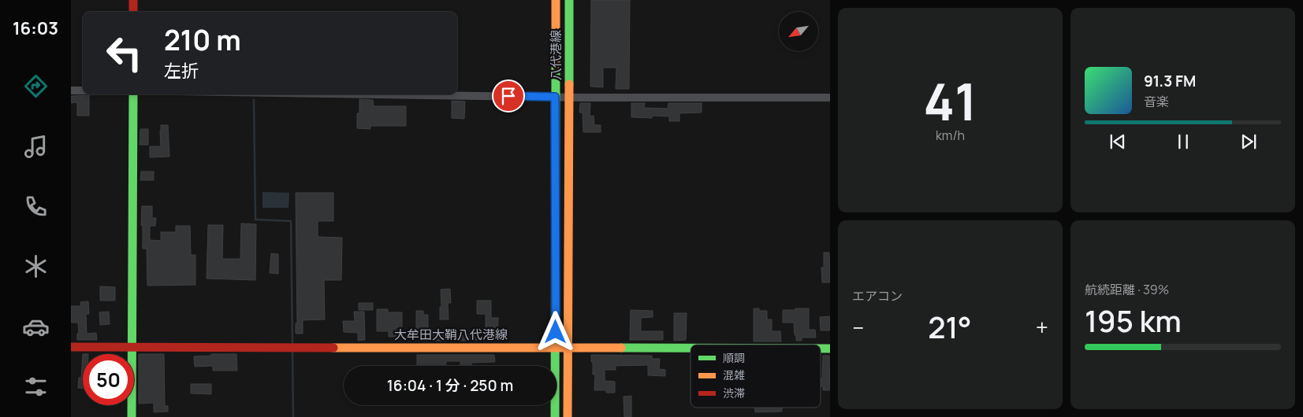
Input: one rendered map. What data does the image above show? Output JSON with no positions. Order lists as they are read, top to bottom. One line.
{"streets":{"main road":["八代港線","大牟田大鞘八代港線"]},"crossings":[["八代港線","大牟田大鞘八代港線"]],"legend":["順調","混雑","渋滞"],"north":"bottom left","page":{"tabs":"16:03","tile":[["41","km/h"],"エアコン",["航続距離 · 39%","195 km"]],"turn":["210 m","左折"],"song":["91.3 FM","音楽"],"heat":["−","21°","+"],"limit":"50","trip":"16:04 · 1 分 · 250 m"}}
